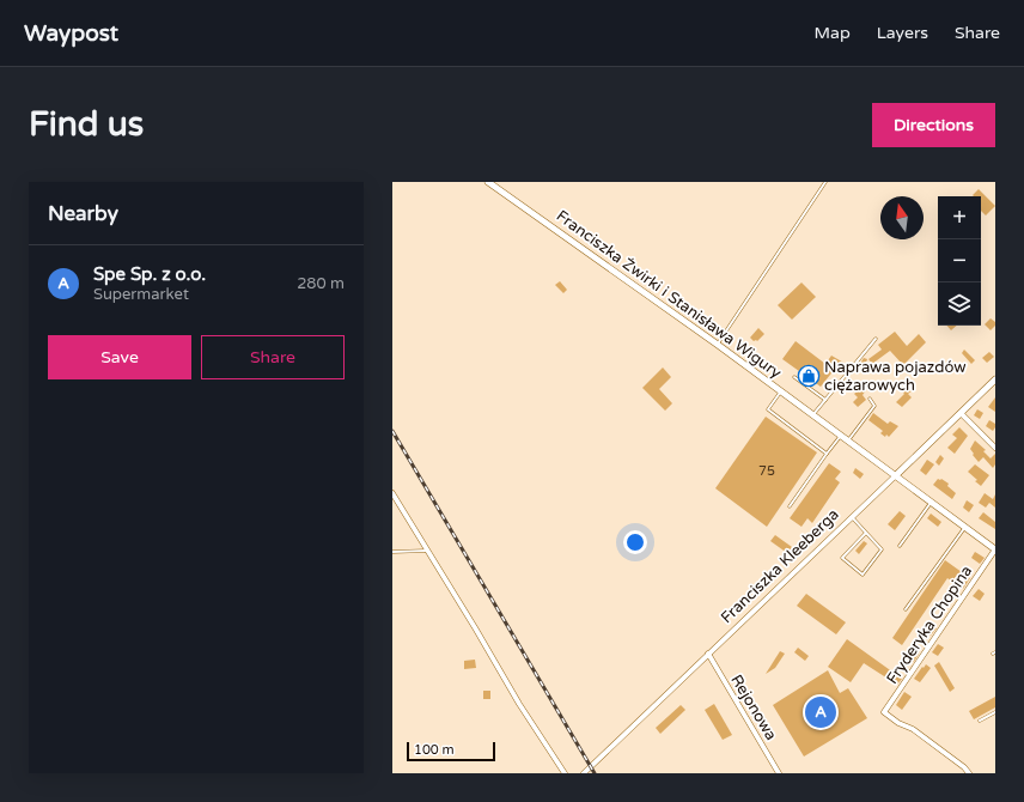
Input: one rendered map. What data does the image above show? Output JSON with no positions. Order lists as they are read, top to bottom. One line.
{"streets":{"street":["Franciszka Żwirki i Stanisława Wigury","Franciszka Kleeberga","Fryderyka Chopina","Rejonowa"]},"crossings":[["Franciszka Żwirki i Stanisława Wigury","Franciszka Kleeberga"],["Franciszka Żwirki i Stanisława Wigury","Fryderyka Chopina"],["Franciszka Kleeberga","Rejonowa"]],"places":{"shop":["Naprawa pojazdów ciężarowych"]},"house_numbers":["75"],"scale_bar":"100 m","north":"top","page":{"header":"Waypost","nav":["Map","Layers","Share"],"buttons":["Directions",["Save","Share"]],"title":"Find us","heading":"Nearby","map_buttons":["+","−"],"list":[{"mark":"A","name":"Spe Sp. z o.o.","note":"Supermarket","value":"280 m"}],"pins":"A","scale":"100 m"}}
